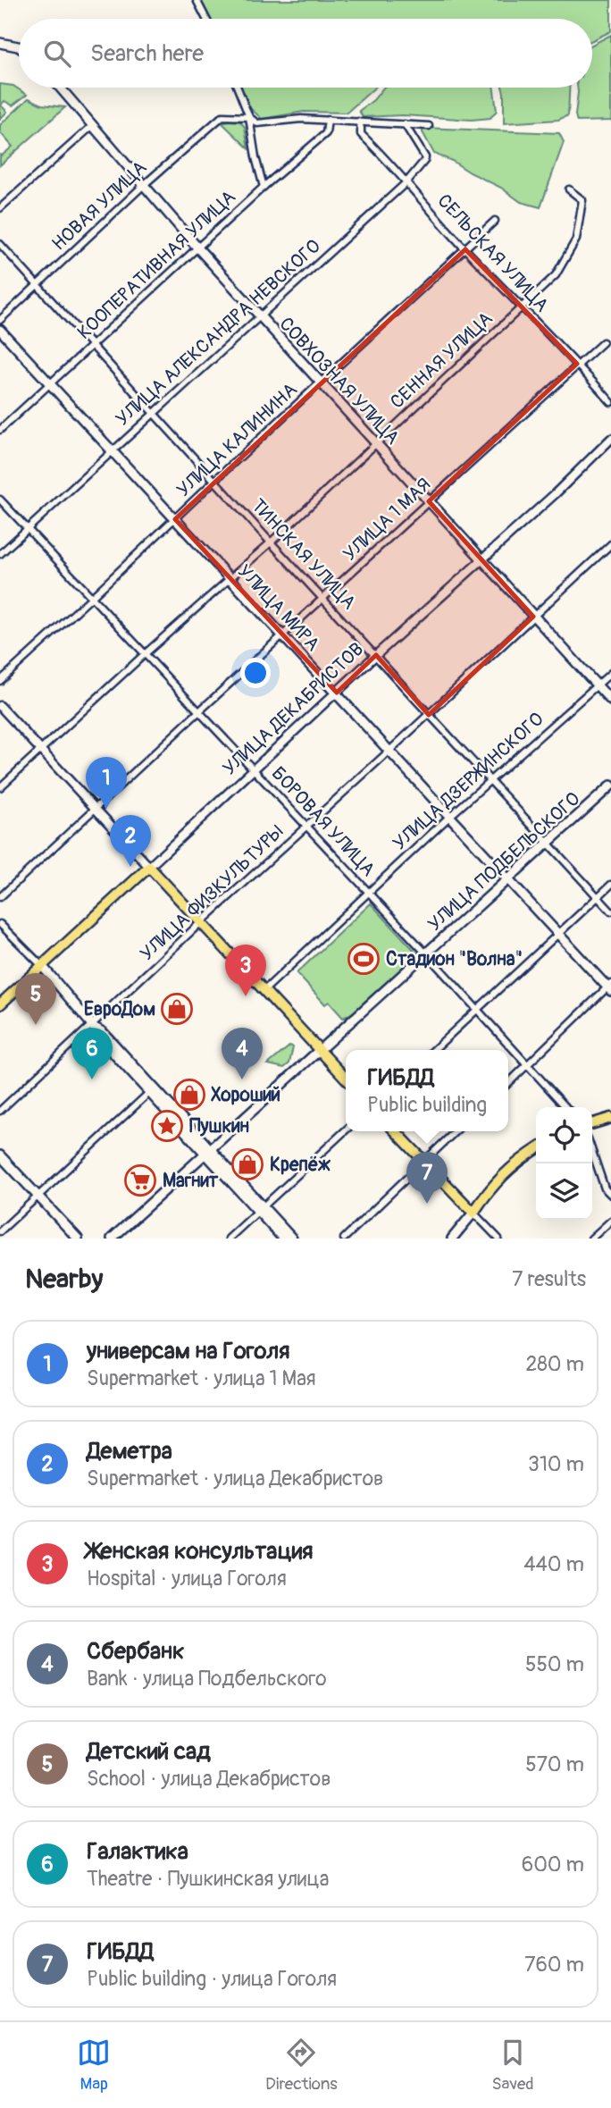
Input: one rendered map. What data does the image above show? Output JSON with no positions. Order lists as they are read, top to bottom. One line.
{"streets":{"main road":["СОВХОЗНАЯ УЛИЦА","УЛИЦА МИРА","УЛИЦА ДЕКАБРИСТОВ","УЛИЦА ПОДБЕЛЬСКОГО"],"street":["НОВАЯ УЛИЦА","СЕЛЬСКАЯ УЛИЦА","КООПЕРАТИВНАЯ УЛИЦА","УЛИЦА АЛЕКСАНДРА НЕВСКОГО","СЕННАЯ УЛИЦА","УЛИЦА КАЛИНИНА","УЛИЦА 1 МАЯ","ТИНСКАЯ УЛИЦА","УЛИЦА ДЗЕРЖИНСКОГО","БОРОВАЯ УЛИЦА","УЛИЦА ФИЗКУЛЬТУРЫ"]},"crossings":[["НОВАЯ УЛИЦА","СОВХОЗНАЯ УЛИЦА"],["НОВАЯ УЛИЦА","ТИНСКАЯ УЛИЦА"],["СЕЛЬСКАЯ УЛИЦА","УЛИЦА АЛЕКСАНДРА НЕВСКОГО"],["СЕЛЬСКАЯ УЛИЦА","СЕННАЯ УЛИЦА"],["СЕЛЬСКАЯ УЛИЦА","УЛИЦА КАЛИНИНА"],["СЕЛЬСКАЯ УЛИЦА","УЛИЦА 1 МАЯ"],["КООПЕРАТИВНАЯ УЛИЦА","СОВХОЗНАЯ УЛИЦА"],["КООПЕРАТИВНАЯ УЛИЦА","ТИНСКАЯ УЛИЦА"],["КООПЕРАТИВНАЯ УЛИЦА","УЛИЦА МИРА"],["УЛИЦА АЛЕКСАНДРА НЕВСКОГО","СОВХОЗНАЯ УЛИЦА"],["УЛИЦА АЛЕКСАНДРА НЕВСКОГО","ТИНСКАЯ УЛИЦА"],["УЛИЦА АЛЕКСАНДРА НЕВСКОГО","УЛИЦА МИРА"],["УЛИЦА АЛЕКСАНДРА НЕВСКОГО","БОРОВАЯ УЛИЦА"],["СЕННАЯ УЛИЦА","СОВХОЗНАЯ УЛИЦА"],["СЕННАЯ УЛИЦА","ТИНСКАЯ УЛИЦА"],["СЕННАЯ УЛИЦА","УЛИЦА МИРА"],["СЕННАЯ УЛИЦА","БОРОВАЯ УЛИЦА"],["СОВХОЗНАЯ УЛИЦА","УЛИЦА КАЛИНИНА"],["СОВХОЗНАЯ УЛИЦА","УЛИЦА 1 МАЯ"],["СОВХОЗНАЯ УЛИЦА","УЛИЦА ДЕКАБРИСТОВ"],["СОВХОЗНАЯ УЛИЦА","УЛИЦА ДЗЕРЖИНСКОГО"],["СОВХОЗНАЯ УЛИЦА","УЛИЦА ФИЗКУЛЬТУРЫ"],["УЛИЦА КАЛИНИНА","ТИНСКАЯ УЛИЦА"],["УЛИЦА КАЛИНИНА","УЛИЦА МИРА"],["УЛИЦА КАЛИНИНА","БОРОВАЯ УЛИЦА"],["УЛИЦА 1 МАЯ","ТИНСКАЯ УЛИЦА"],["УЛИЦА 1 МАЯ","УЛИЦА МИРА"],["УЛИЦА 1 МАЯ","БОРОВАЯ УЛИЦА"],["ТИНСКАЯ УЛИЦА","УЛИЦА ДЕКАБРИСТОВ"],["ТИНСКАЯ УЛИЦА","УЛИЦА ДЗЕРЖИНСКОГО"],["ТИНСКАЯ УЛИЦА","УЛИЦА ПОДБЕЛЬСКОГО"],["ТИНСКАЯ УЛИЦА","УЛИЦА ФИЗКУЛЬТУРЫ"],["УЛИЦА МИРА","УЛИЦА ДЕКАБРИСТОВ"],["УЛИЦА МИРА","УЛИЦА ДЗЕРЖИНСКОГО"],["УЛИЦА МИРА","УЛИЦА ПОДБЕЛЬСКОГО"],["УЛИЦА МИРА","УЛИЦА ФИЗКУЛЬТУРЫ"],["УЛИЦА ДЕКАБРИСТОВ","БОРОВАЯ УЛИЦА"],["УЛИЦА ДЗЕРЖИНСКОГО","БОРОВАЯ УЛИЦА"],["БОРОВАЯ УЛИЦА","УЛИЦА ПОДБЕЛЬСКОГО"],["БОРОВАЯ УЛИЦА","УЛИЦА ФИЗКУЛЬТУРЫ"]],"places":{"sports":["Стадион \"Волна\""],"shop":["ЕвроДом","Хороший","Крепёж"],"place":["Пушкин"],"supermarket":["Магнит"]},"page":{"search":"Search here","pins":["1","2","3","5","4","6","7"],"popup":["ГИБДД","Public building"],"heading":["Nearby","7 results"],"list":[{"mark":"1","name":"универсам на Гоголя","note":"Supermarket · улица 1 Мая","value":"280 m"},{"mark":"2","name":"Деметра","note":"Supermarket · улица Декабристов","value":"310 m"},{"mark":"3","name":"Женская консультация","note":"Hospital · улица Гоголя","value":"440 m"},{"mark":"4","name":"Сбербанк","note":"Bank · улица Подбельского","value":"550 m"},{"mark":"5","name":"Детский сад","note":"School · улица Декабристов","value":"570 m"},{"mark":"6","name":"Галактика","note":"Theatre · Пушкинская улица","value":"600 m"},{"mark":"7","name":"ГИБДД","note":"Public building · улица Гоголя","value":"760 m"}],"nav":["Map","Directions","Saved"]}}
